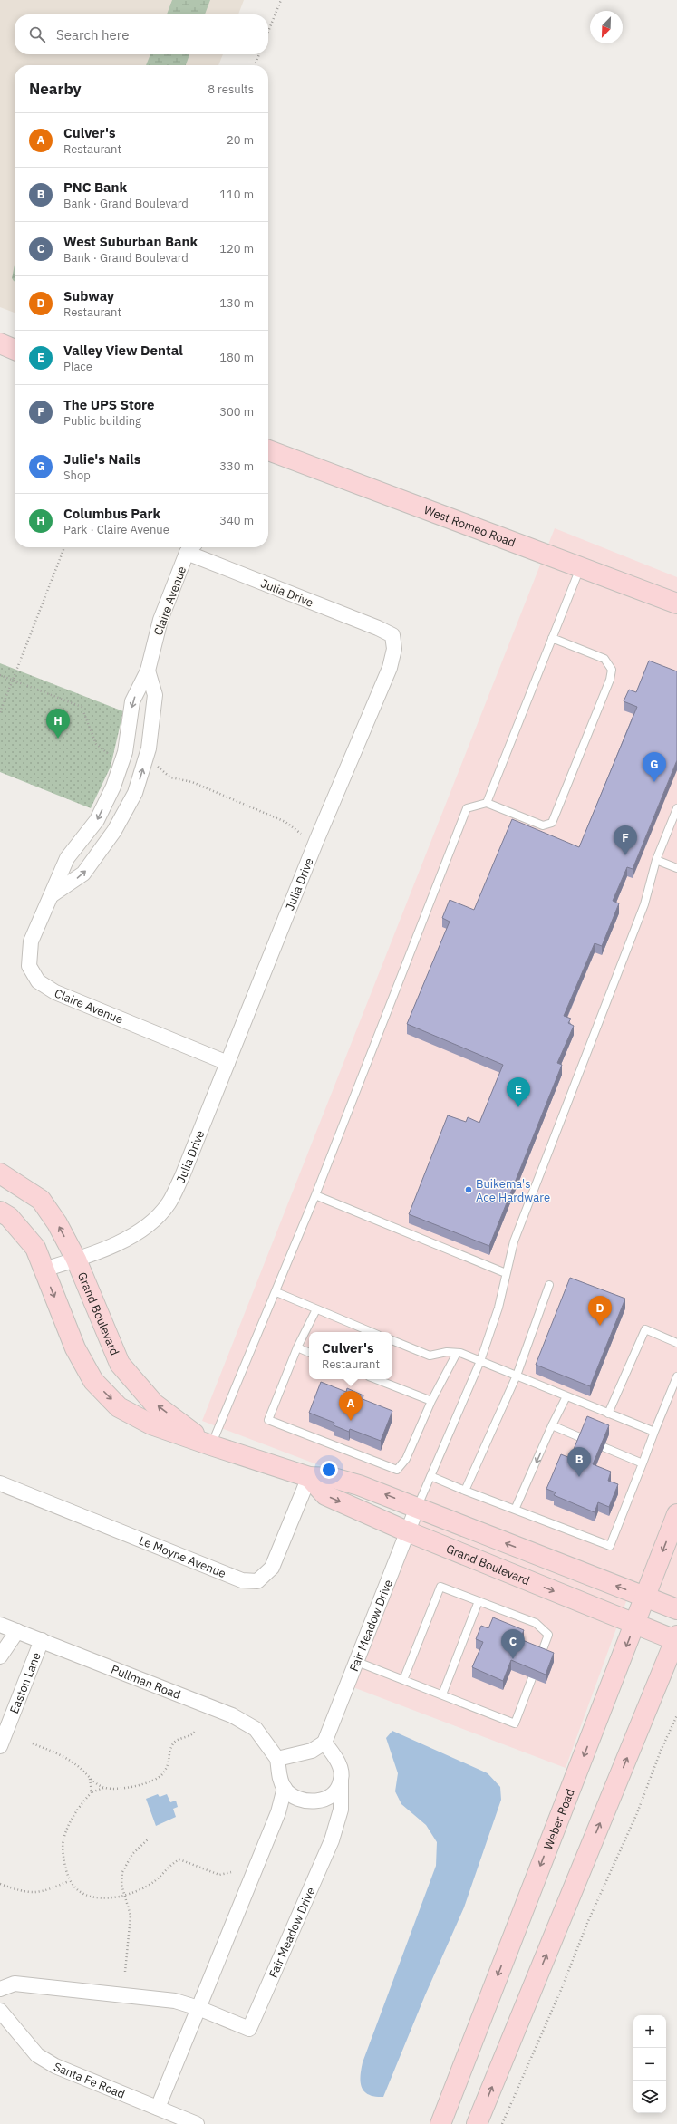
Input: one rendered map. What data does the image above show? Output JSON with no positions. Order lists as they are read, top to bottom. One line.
{"streets":{"main road":["West Romeo Road","Grand Boulevard","Weber Road"],"street":["Julia Drive","Claire Avenue","Le Moyne Avenue","Fair Meadow Drive","Pullman Road","Easton Lane","Santa Fe Road"]},"crossings":[["Julia Drive","Claire Avenue"],["Julia Drive","Grand Boulevard"],["Grand Boulevard","Le Moyne Avenue"],["Grand Boulevard","Fair Meadow Drive"],["Grand Boulevard","Weber Road"],["Fair Meadow Drive","Pullman Road"],["Pullman Road","Easton Lane"]],"places":["Buikema's Ace Hardware"],"north":"bottom left","page":{"search":"Search here","heading":["Nearby","8 results"],"list":[{"mark":"A","name":"Culver's","note":"Restaurant","value":"20 m"},{"mark":"B","name":"PNC Bank","note":"Bank · Grand Boulevard","value":"110 m"},{"mark":"C","name":"West Suburban Bank","note":"Bank · Grand Boulevard","value":"120 m"},{"mark":"D","name":"Subway","note":"Restaurant","value":"130 m"},{"mark":"E","name":"Valley View Dental","note":"Place","value":"180 m"},{"mark":"F","name":"The UPS Store","note":"Public building","value":"300 m"},{"mark":"G","name":"Julie's Nails","note":"Shop","value":"330 m"},{"mark":"H","name":"Columbus Park","note":"Park · Claire Avenue","value":"340 m"}],"pins":["H","G","F","E","D","A","B","C"],"popup":["Culver's","Restaurant"],"map_buttons":["+","−"]}}
